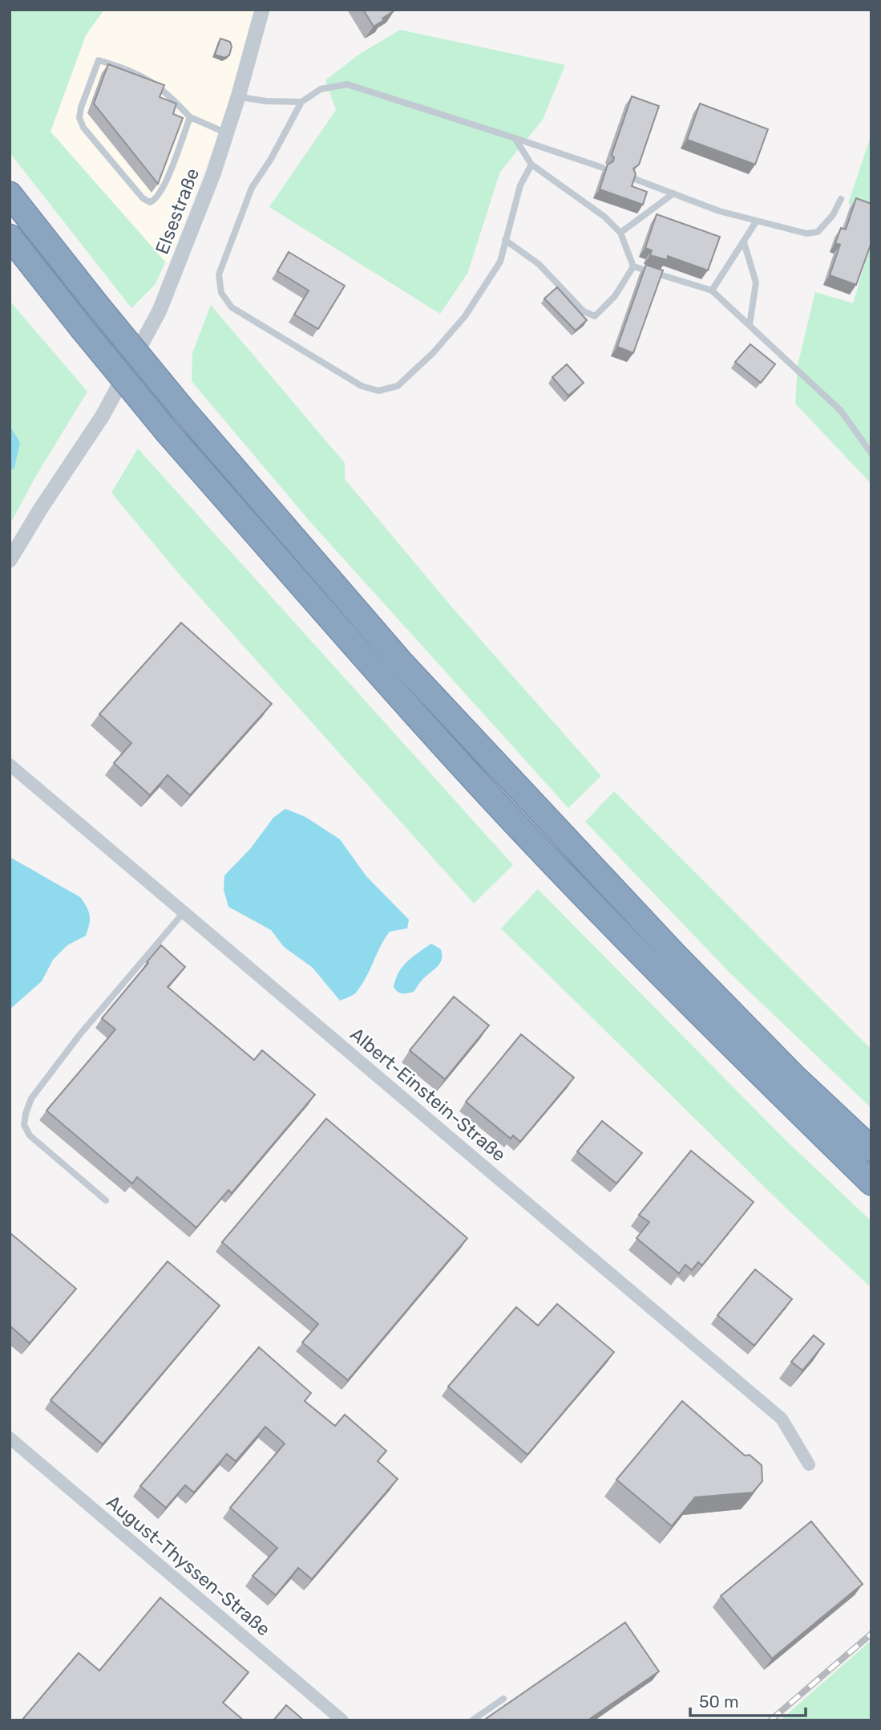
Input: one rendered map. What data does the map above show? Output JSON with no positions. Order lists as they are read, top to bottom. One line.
{"streets":{"street":["Elsestraße","Albert-Einstein-Straße","August-Thyssen-Straße"]},"scale_bar":"50 m"}
